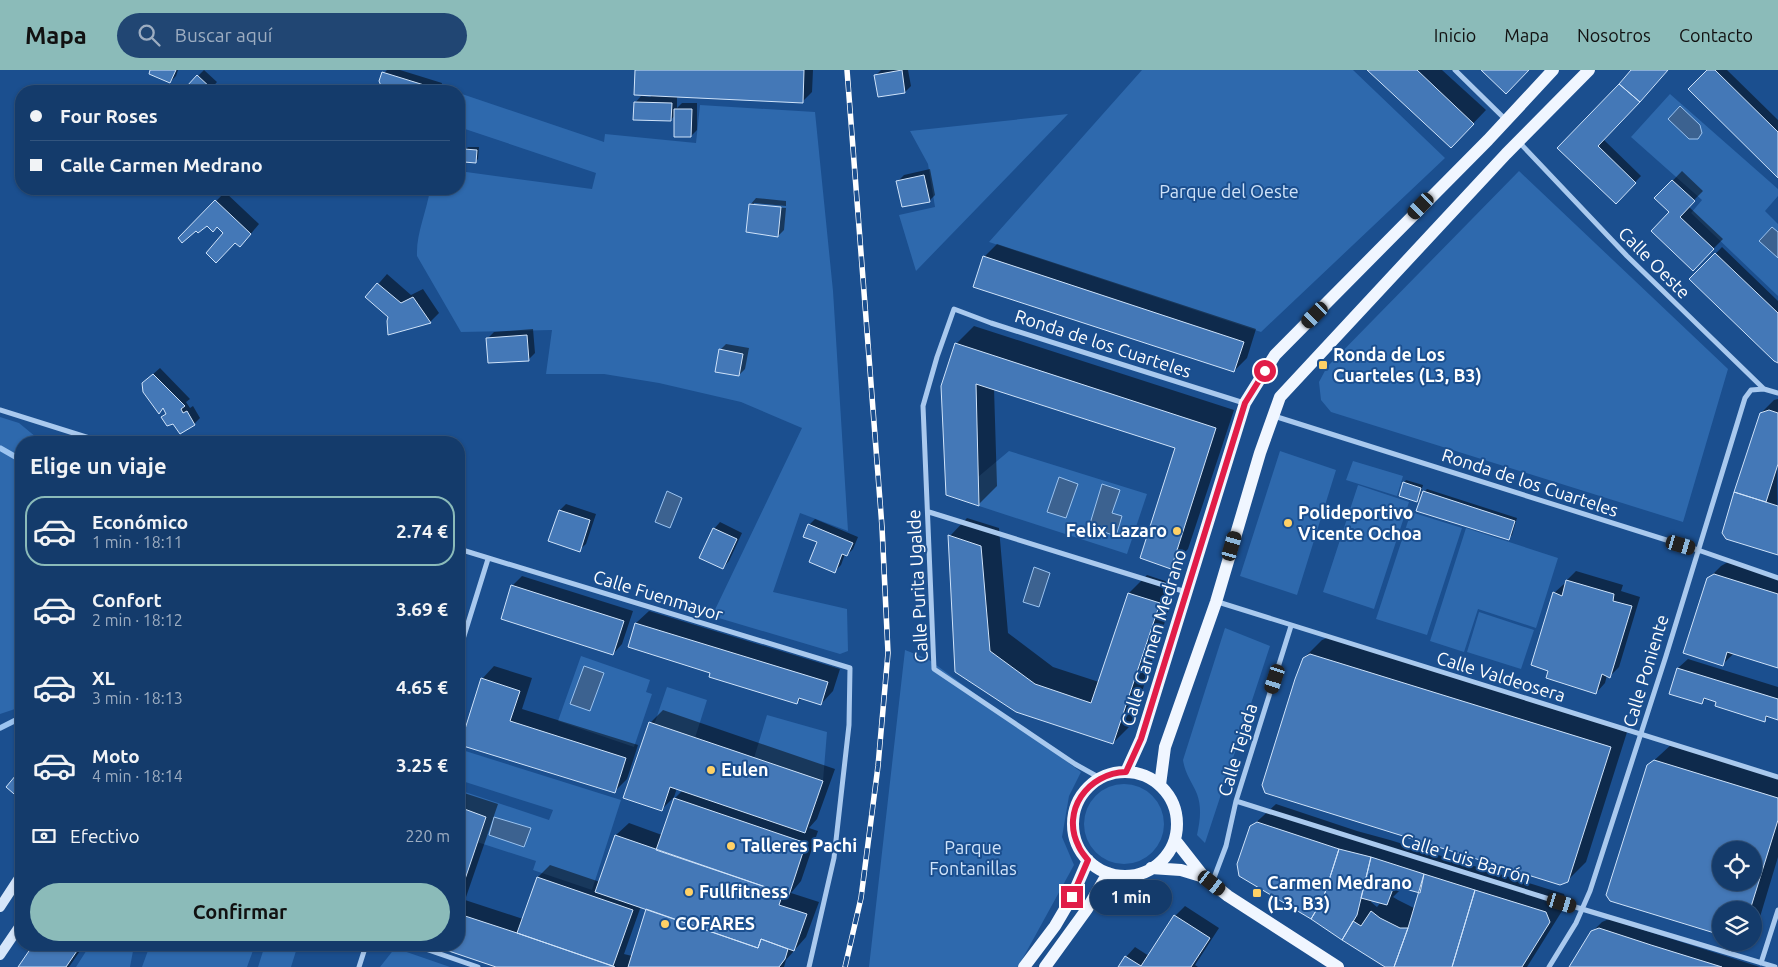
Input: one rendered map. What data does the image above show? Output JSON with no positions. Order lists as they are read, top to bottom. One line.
{"streets":{"main road":["Calle Carmen Medrano"],"street":["Calle Oeste","Ronda de los Cuarteles","Calle Purita Ugalde","Calle Fuenmayor","Calle Poniente","Calle Valdeosera","Calle Tejada","Calle Luis Barrón"]},"crossings":[["Calle Oeste","Calle Poniente"],["Ronda de los Cuarteles","Calle Purita Ugalde"],["Ronda de los Cuarteles","Calle Carmen Medrano"],["Ronda de los Cuarteles","Calle Poniente"],["Calle Purita Ugalde","Calle Carmen Medrano"],["Calle Poniente","Calle Valdeosera"],["Calle Poniente","Calle Luis Barrón"],["Calle Valdeosera","Calle Tejada"],["Calle Tejada","Calle Luis Barrón"]],"parks":["Parque del Oeste","Parque Fontanillas"],"places":{"transit":["Ronda de Los Cuarteles (L3, B3)","Carmen Medrano (L3, B3)"],"other":["Polideportivo Vicente Ochoa","Felix Lazaro","Eulen","Talleres Pachi","Fullfitness","COFARES"]},"page":{"header":"Mapa","search":"Buscar aquí","nav":["Inicio","Mapa","Nosotros","Contacto"],"banner":["Four Roses","Calle Carmen Medrano"],"heading":"Elige un viaje","list":[{"name":"Económico","note":"1 min · 18:11","value":"2.74 €"},{"name":"Confort","note":"2 min · 18:12","value":"3.69 €"},{"name":"XL","note":"3 min · 18:13","value":"4.65 €"},{"name":"Moto","note":"4 min · 18:14","value":"3.25 €"}],"pay":["Efectivo","220 m"],"buttons":"Confirmar","bubble":"1 min"}}
